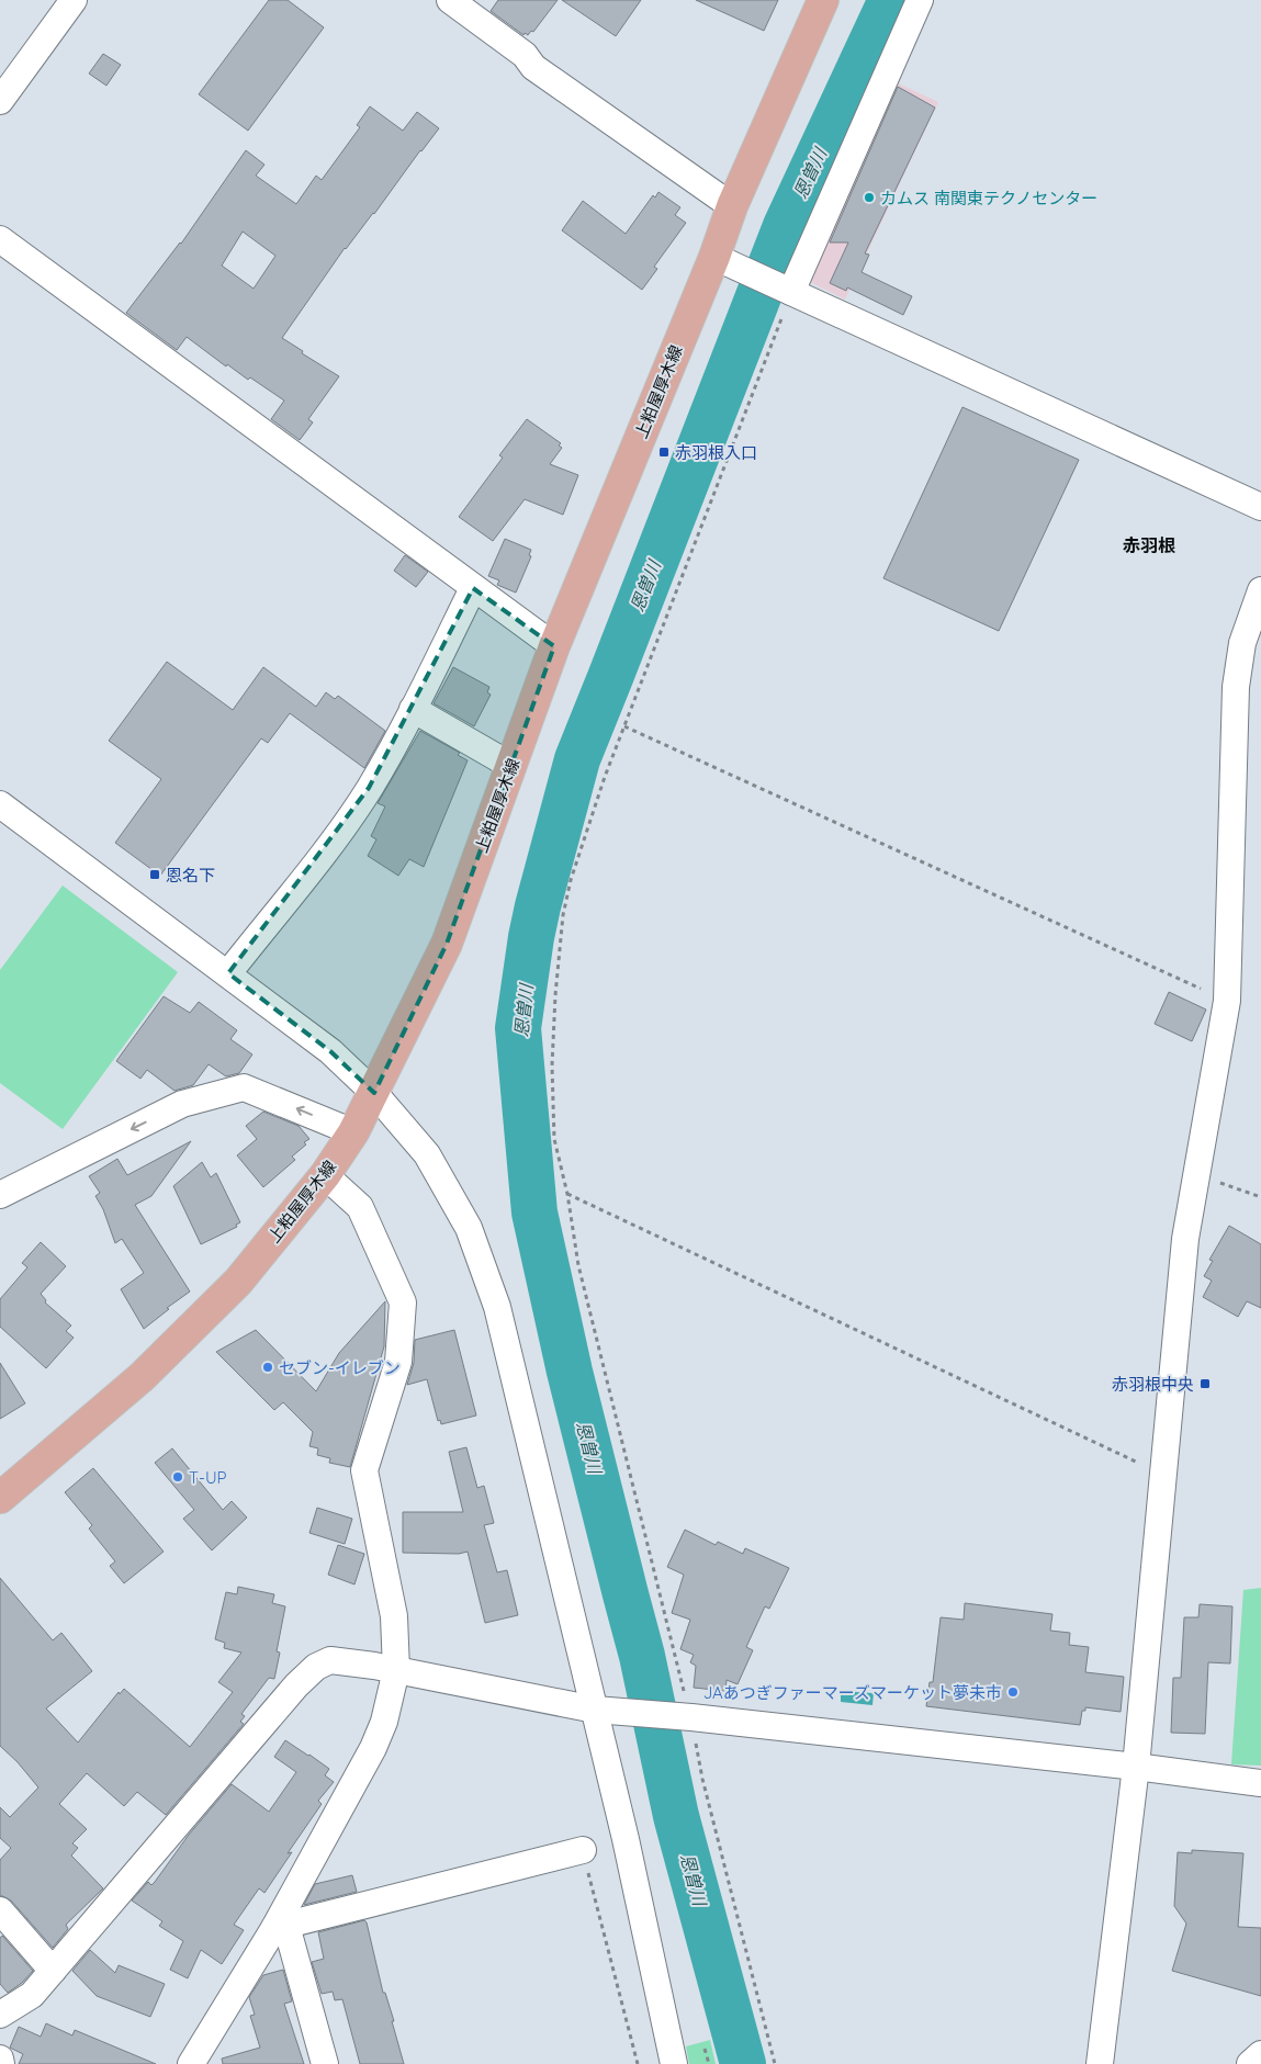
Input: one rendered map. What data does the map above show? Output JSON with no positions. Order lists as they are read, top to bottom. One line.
{"streets":{"main road":["上粕屋厚木線"]},"districts":["赤羽根"],"water":["恩曽川"],"places":{"other":["カムス 南関東テクノセンター","セブン-イレブン","T-UP","JAあつぎファーマーズマーケット夢未市"],"transit":["赤羽根入口","恩名下","赤羽根中央"]}}
